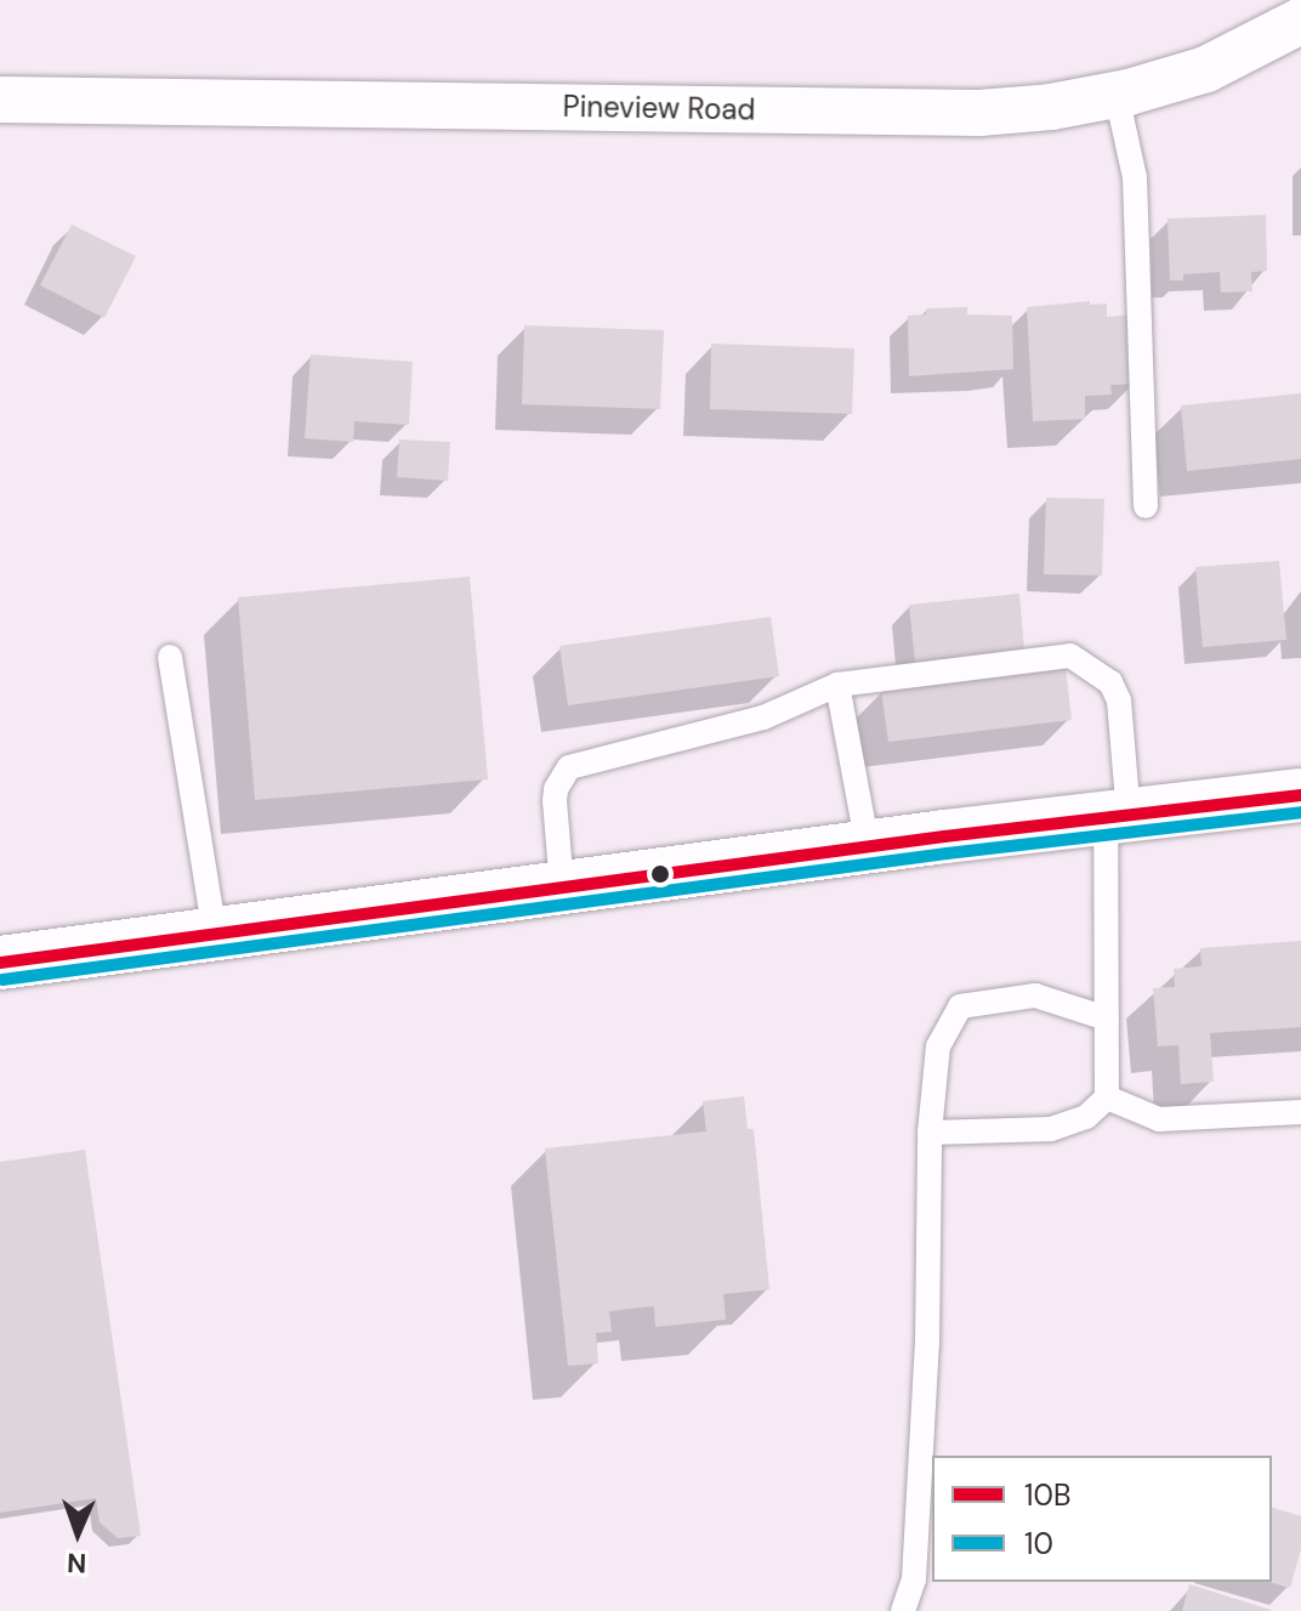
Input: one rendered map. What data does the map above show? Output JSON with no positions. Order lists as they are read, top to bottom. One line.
{"streets":{"street":["Pineview Road"]},"lines":["transit line 10B","transit line 10"],"legend":["10B","10"],"north":"bottom"}
